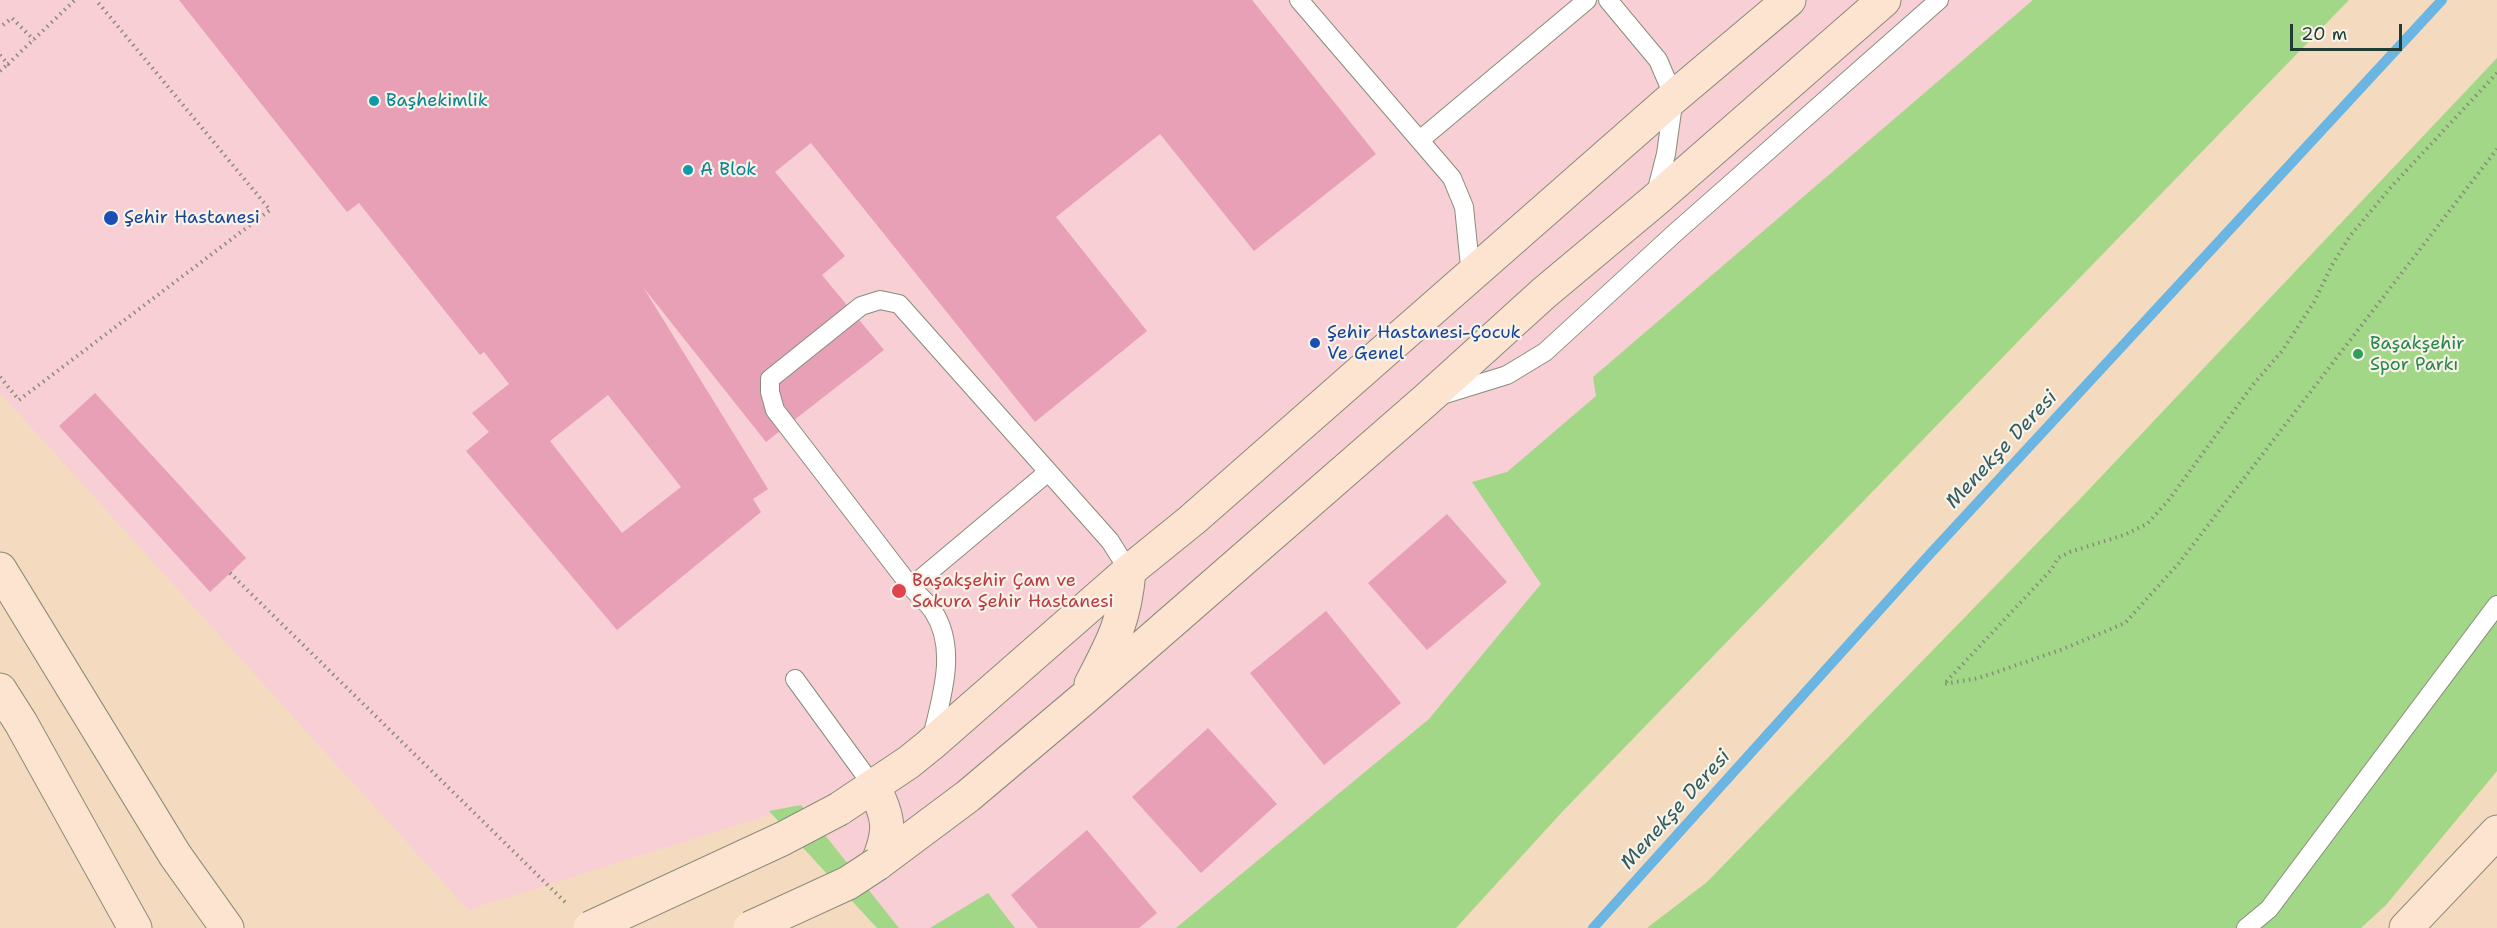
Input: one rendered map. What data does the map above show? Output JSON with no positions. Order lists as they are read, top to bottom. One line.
{"water":["Menekşe Deresi"],"places":["Başhekimlik","A Blok","Şehir Hastanesi","Şehir Hastanesi-Çocuk Ve Genel","Başakşehir Spor Parkı","Başakşehir Çam ve Sakura Şehir Hastanesi"],"scale_bar":"20 m"}
